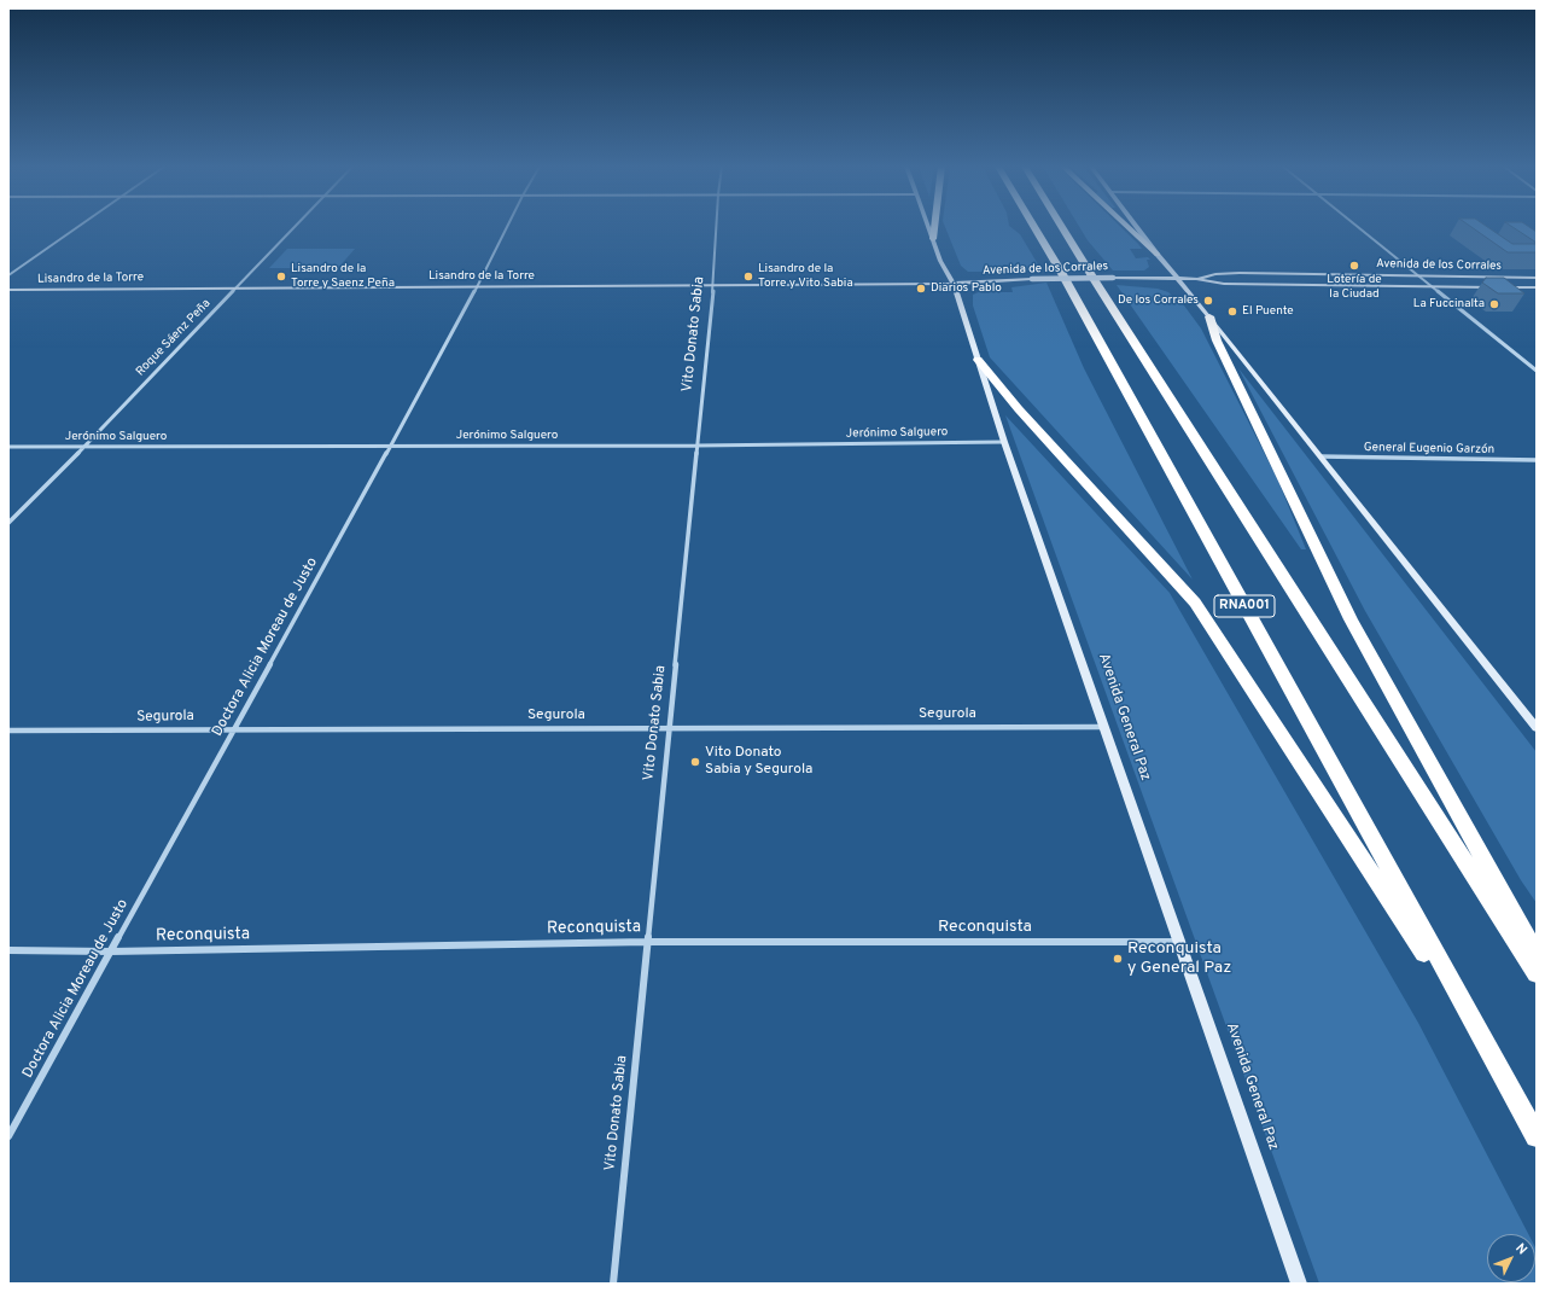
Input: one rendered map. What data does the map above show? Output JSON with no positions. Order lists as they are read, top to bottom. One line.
{"streets":{"highway":["RNA001"],"street":["Avenida de los Corrales","Lisandro de la Torre","Vito Donato Sabia","Roque Sáenz Peña","Jerónimo Salguero","General Eugenio Garzón","Doctora Alicia Moreau de Justo","Segurola","Avenida General Paz","Reconquista"]},"crossings":[["Avenida de los Corrales","Lisandro de la Torre"],["Avenida de los Corrales","Avenida General Paz"],["Lisandro de la Torre","Vito Donato Sabia"],["Lisandro de la Torre","Roque Sáenz Peña"],["Lisandro de la Torre","Doctora Alicia Moreau de Justo"],["Lisandro de la Torre","Avenida General Paz"],["Vito Donato Sabia","Jerónimo Salguero"],["Vito Donato Sabia","Segurola"],["Vito Donato Sabia","Reconquista"],["Roque Sáenz Peña","Jerónimo Salguero"],["Jerónimo Salguero","Doctora Alicia Moreau de Justo"],["Jerónimo Salguero","Avenida General Paz"],["Doctora Alicia Moreau de Justo","Segurola"],["Doctora Alicia Moreau de Justo","Reconquista"],["Segurola","Avenida General Paz"],["Avenida General Paz","Reconquista"]],"places":["Lotería de la Ciudad","Lisandro de la Torre y Saenz Peña","Lisandro de la Torre y Vito Sabia","Diarios Pablo","De los Corrales","La Fuccinalta","El Puente","Vito Donato Sabia y Segurola","Reconquista y General Paz"],"north":"top right"}
